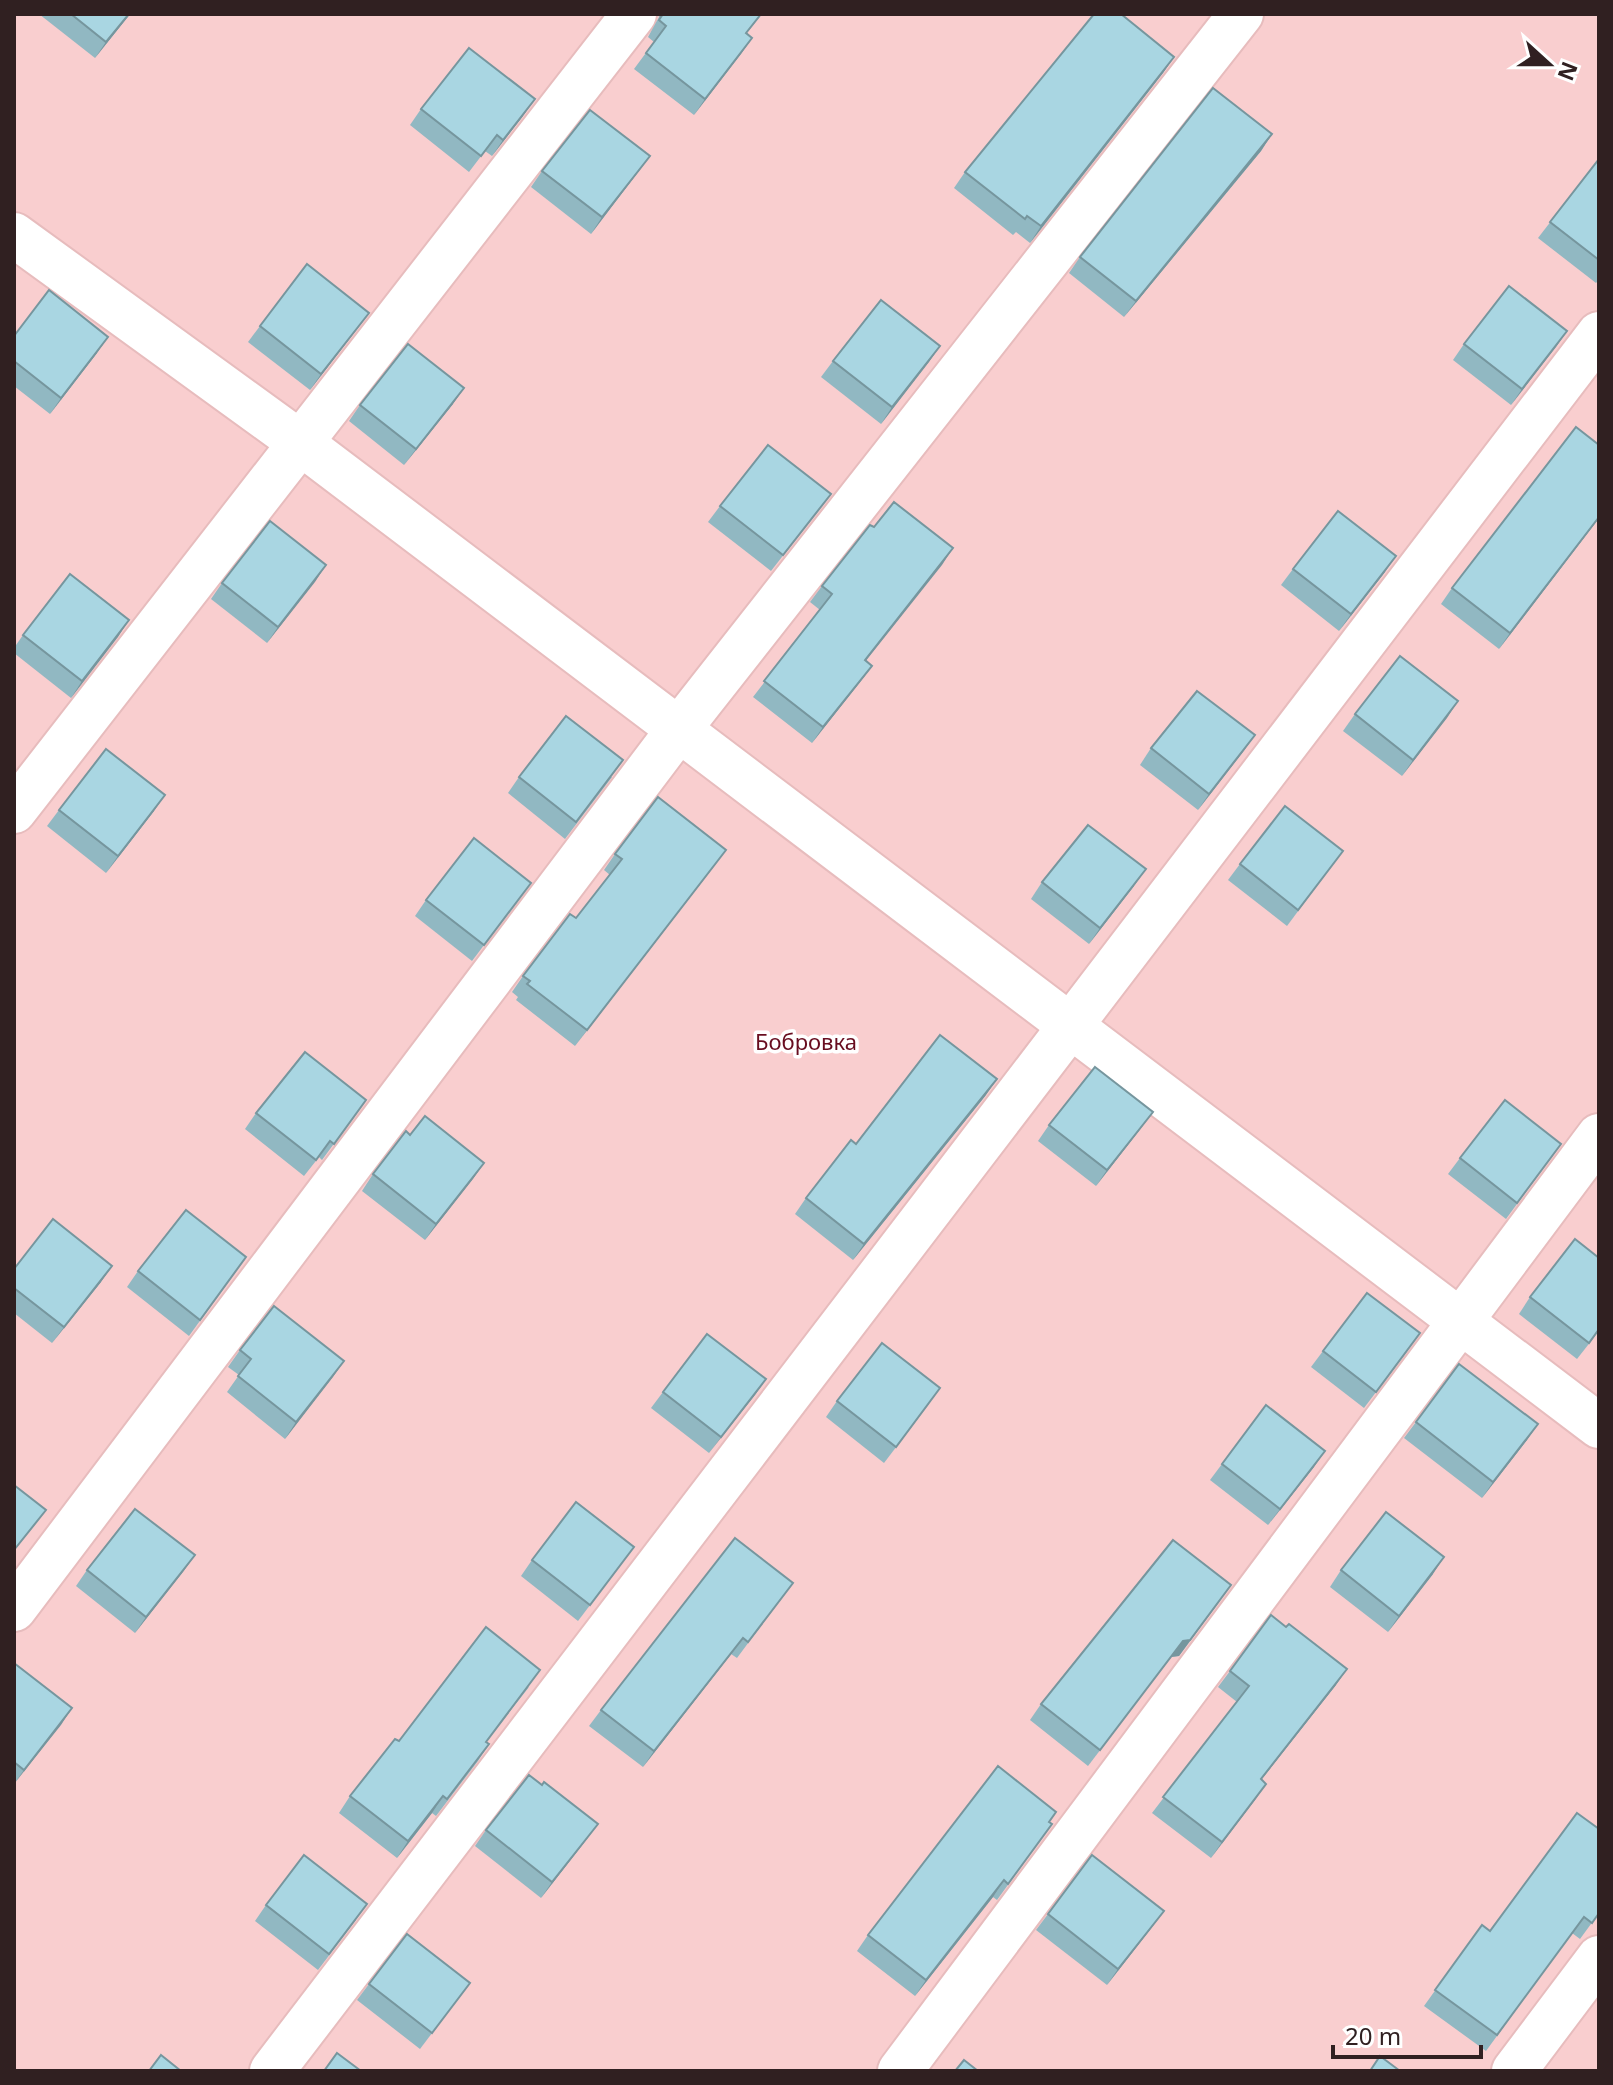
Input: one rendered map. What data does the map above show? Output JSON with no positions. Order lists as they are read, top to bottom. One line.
{"parks":["Бобровка"],"scale_bar":"20 m","north":"right"}
